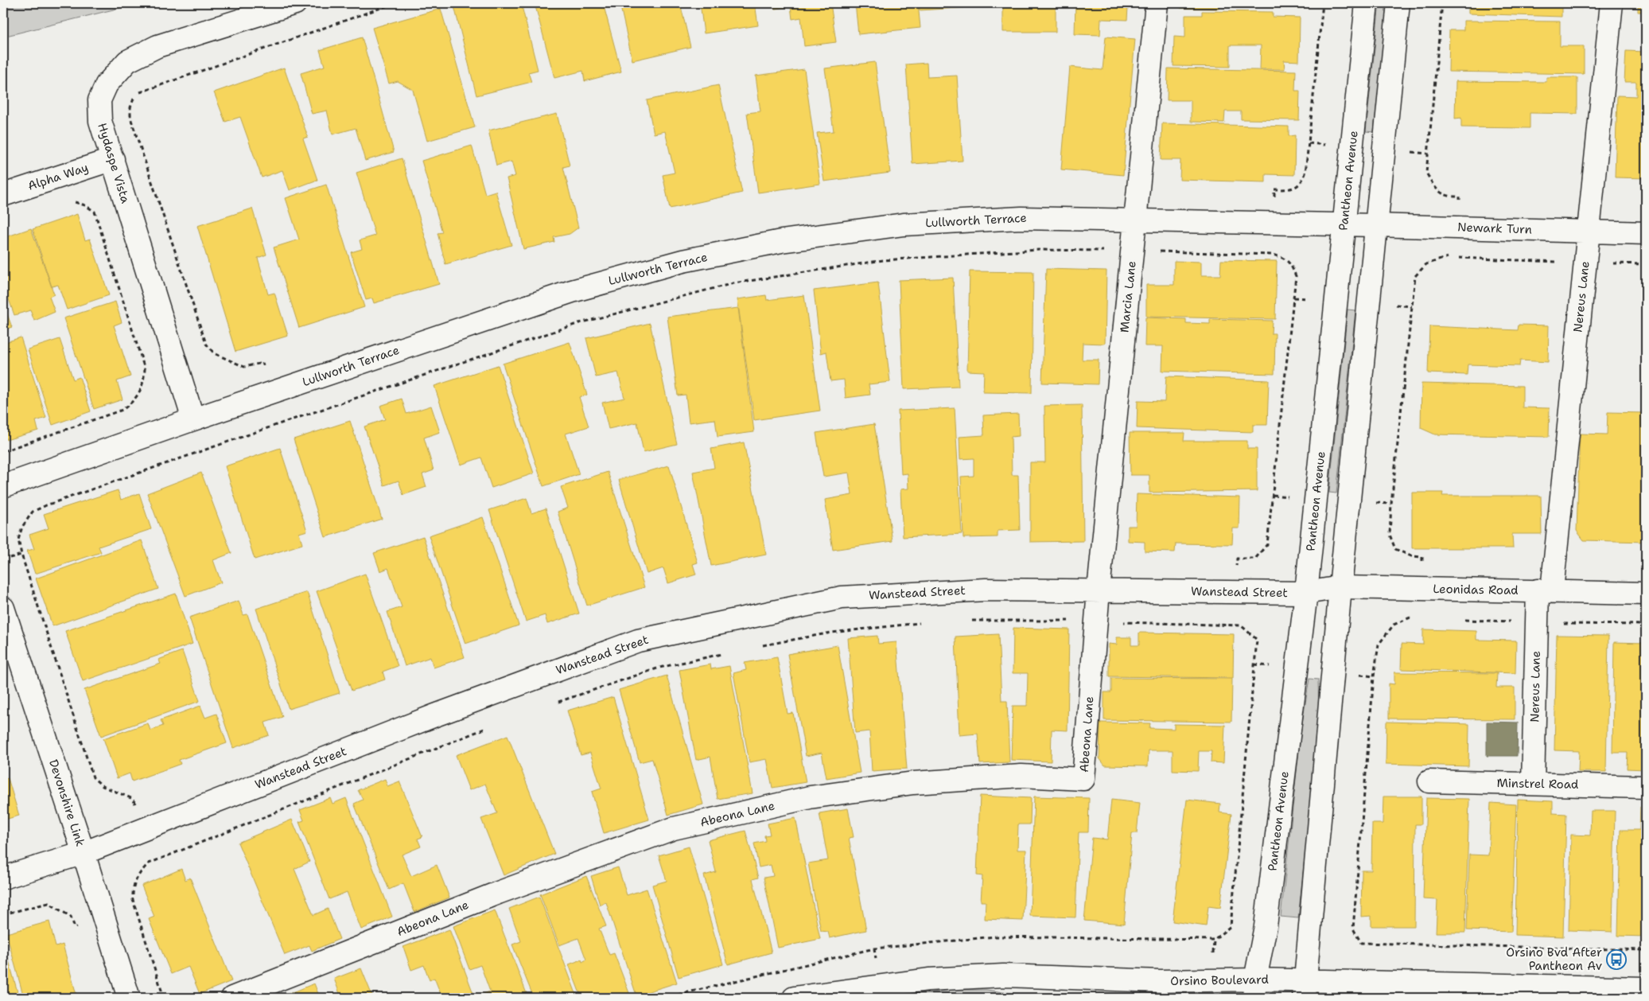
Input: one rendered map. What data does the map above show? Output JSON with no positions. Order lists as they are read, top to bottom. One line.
{"streets":{"street":["Hydaspe Vista","Alpha Way","Pantheon Avenue","Lullworth Terrace","Newark Turn","Marcia Lane","Nereus Lane","Leonidas Road","Wanstead Street","Abeona Lane","Minstrel Road","Devonshire Link","Orsino Boulevard"]},"crossings":[["Hydaspe Vista","Alpha Way"],["Hydaspe Vista","Lullworth Terrace"],["Pantheon Avenue","Lullworth Terrace"],["Pantheon Avenue","Newark Turn"],["Pantheon Avenue","Leonidas Road"],["Pantheon Avenue","Wanstead Street"],["Pantheon Avenue","Orsino Boulevard"],["Lullworth Terrace","Newark Turn"],["Lullworth Terrace","Marcia Lane"],["Newark Turn","Nereus Lane"],["Marcia Lane","Wanstead Street"],["Marcia Lane","Abeona Lane"],["Nereus Lane","Leonidas Road"],["Nereus Lane","Minstrel Road"],["Leonidas Road","Wanstead Street"],["Wanstead Street","Abeona Lane"],["Wanstead Street","Devonshire Link"]],"places":{"bus stop":["Orsino Bvd After Pantheon Av"]}}
